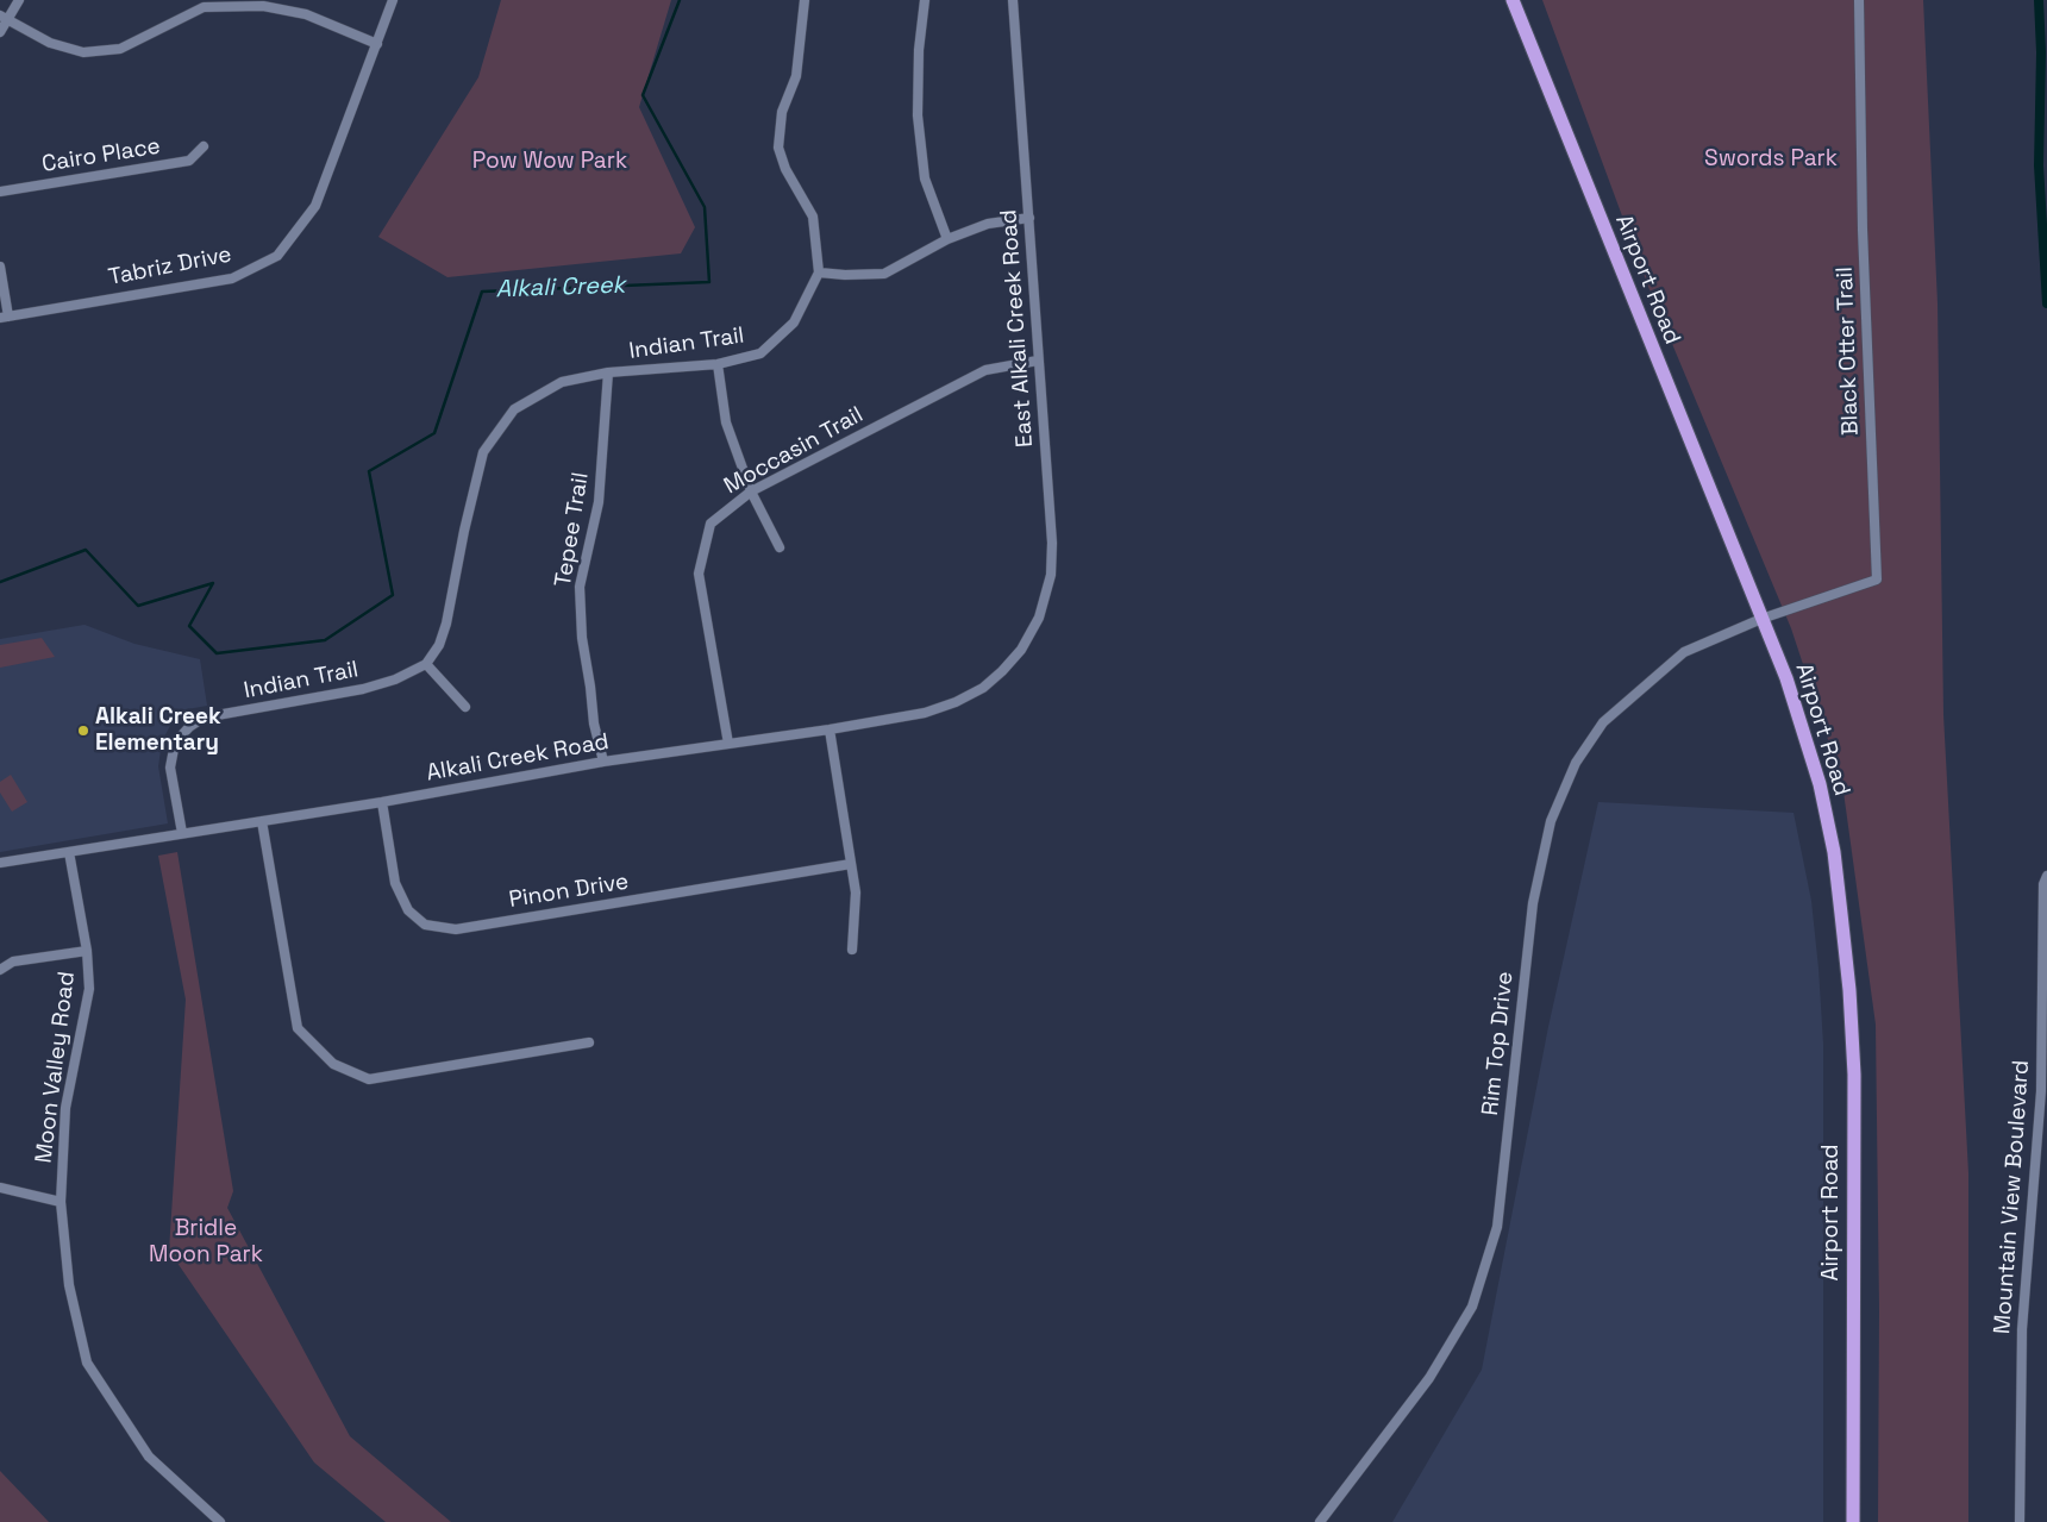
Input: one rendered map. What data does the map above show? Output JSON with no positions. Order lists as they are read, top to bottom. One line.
{"streets":{"highway":["Airport Road"],"street":["Cairo Place","Tabriz Drive","East Alkali Creek Road","Indian Trail","Black Otter Trail","Moccasin Trail","Tepee Trail","Alkali Creek Road","Pinon Drive","Rim Top Drive","Moon Valley Road","Mountain View Boulevard"]},"crossings":[["Airport Road","Black Otter Trail"],["Airport Road","Rim Top Drive"],["East Alkali Creek Road","Moccasin Trail"],["East Alkali Creek Road","Alkali Creek Road"],["Indian Trail","Tepee Trail"],["Indian Trail","Alkali Creek Road"],["Black Otter Trail","Rim Top Drive"],["Moccasin Trail","Alkali Creek Road"],["Tepee Trail","Alkali Creek Road"],["Alkali Creek Road","Pinon Drive"],["Alkali Creek Road","Moon Valley Road"]],"water":["Alkali Creek"],"parks":["Swords Park","Pow Wow Park","Bridle Moon Park"],"places":["Alkali Creek Elementary"]}
